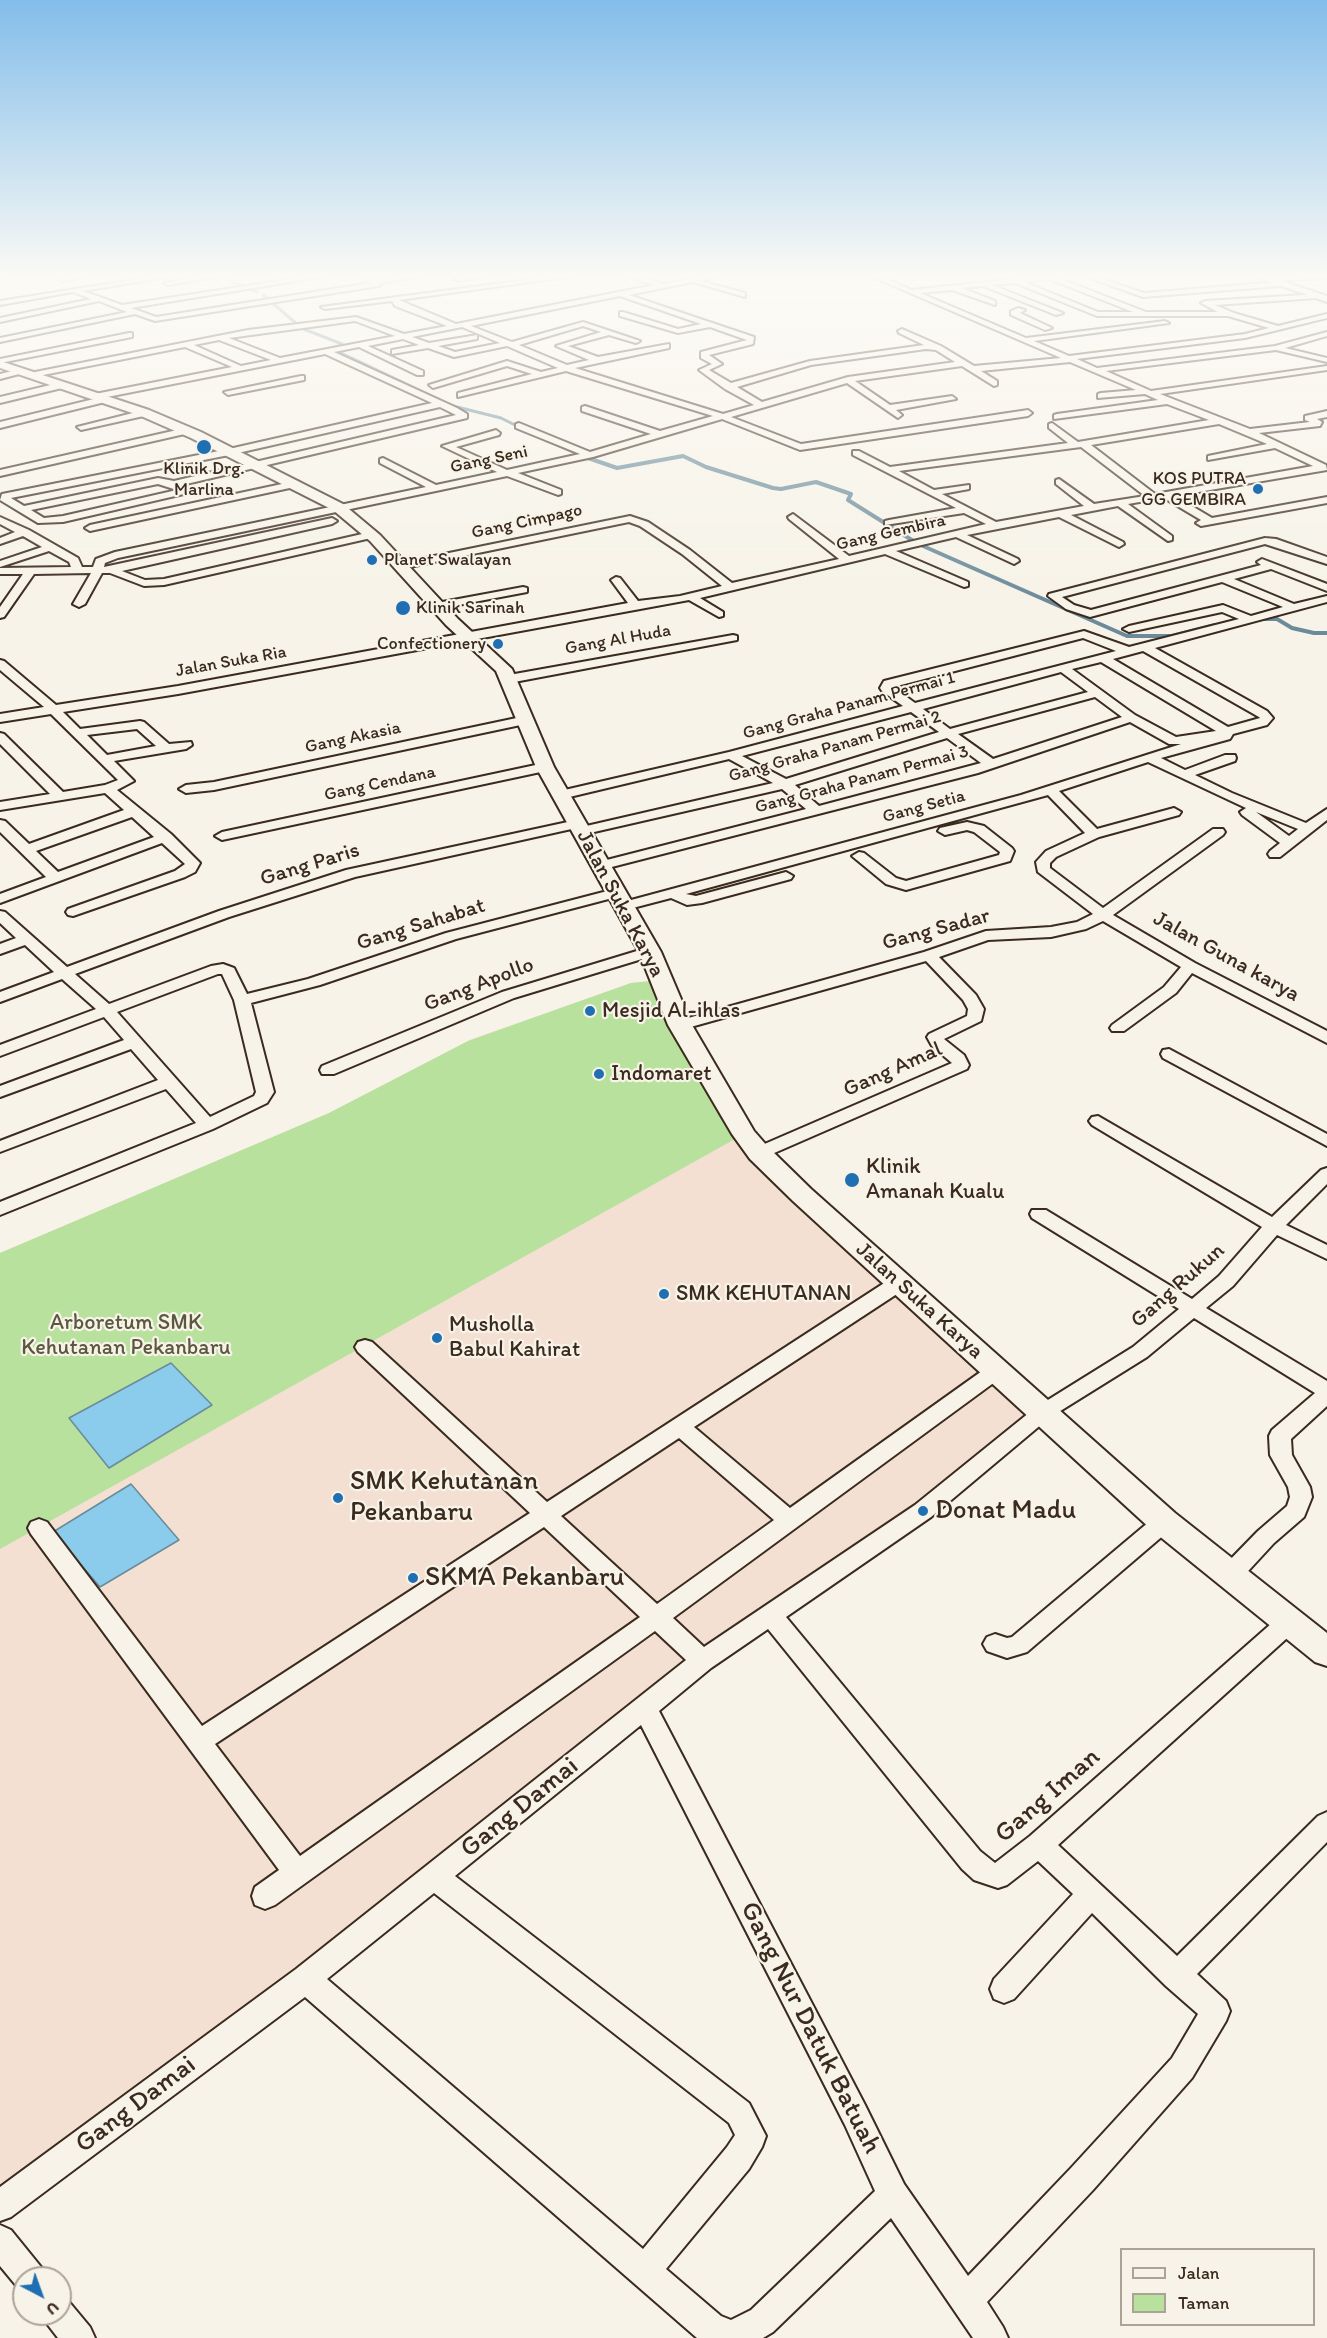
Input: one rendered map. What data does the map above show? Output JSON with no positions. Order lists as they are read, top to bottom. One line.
{"streets":{"main road":["Jalan Suka Karya"],"street":["Gang Seni","Gang Cimpago","Gang Gembira","Gang Al Huda","Jalan Suka Ria","Gang Graha Panam Permai 1","Gang Akasia","Gang Graha Panam Permai 2","Gang Graha Panam Permai 3","Gang Cendana","Gang Setia","Gang Paris","Gang Sahabat","Gang Sadar","Jalan Guna karya","Gang Apollo","Gang Amal","Gang Rukun","Gang Iman","Gang Damai","Gang Nur Datuk Batuah"]},"crossings":[["Gang Seni","Jalan Suka Karya"],["Gang Cimpago","Gang Gembira"],["Gang Cimpago","Jalan Suka Karya"],["Gang Gembira","Jalan Suka Ria"],["Gang Gembira","Jalan Suka Karya"],["Gang Al Huda","Jalan Suka Karya"],["Jalan Suka Ria","Jalan Suka Karya"],["Gang Graha Panam Permai 1","Jalan Suka Karya"],["Gang Akasia","Jalan Suka Karya"],["Gang Graha Panam Permai 2","Gang Paris"],["Gang Graha Panam Permai 2","Jalan Suka Karya"],["Gang Graha Panam Permai 3","Jalan Suka Karya"],["Gang Cendana","Jalan Suka Karya"],["Gang Setia","Jalan Suka Karya"],["Gang Setia","Gang Sahabat"],["Gang Paris","Jalan Suka Karya"],["Jalan Suka Karya","Gang Sahabat"],["Jalan Suka Karya","Gang Sadar"],["Jalan Suka Karya","Gang Apollo"],["Jalan Suka Karya","Gang Amal"],["Jalan Suka Karya","Gang Rukun"],["Jalan Suka Karya","Gang Iman"],["Jalan Suka Karya","Gang Damai"],["Gang Sadar","Jalan Guna karya"],["Gang Sadar","Gang Amal"],["Gang Rukun","Gang Damai"],["Gang Iman","Gang Damai"],["Gang Damai","Gang Nur Datuk Batuah"]],"parks":["Arboretum SMK Kehutanan Pekanbaru"],"places":["Klinik Drg. Marlina","KOS PUTRA GG GEMBIRA","Planet Swalayan","Klinik Sarinah","Confectionery","Mesjid Al-ihlas","Indomaret","Klinik Amanah Kualu","SMK KEHUTANAN","Musholla Babul Kahirat","SMK Kehutanan Pekanbaru","Donat Madu","SKMA Pekanbaru"],"legend":["Jalan","Taman"],"north":"bottom right"}
